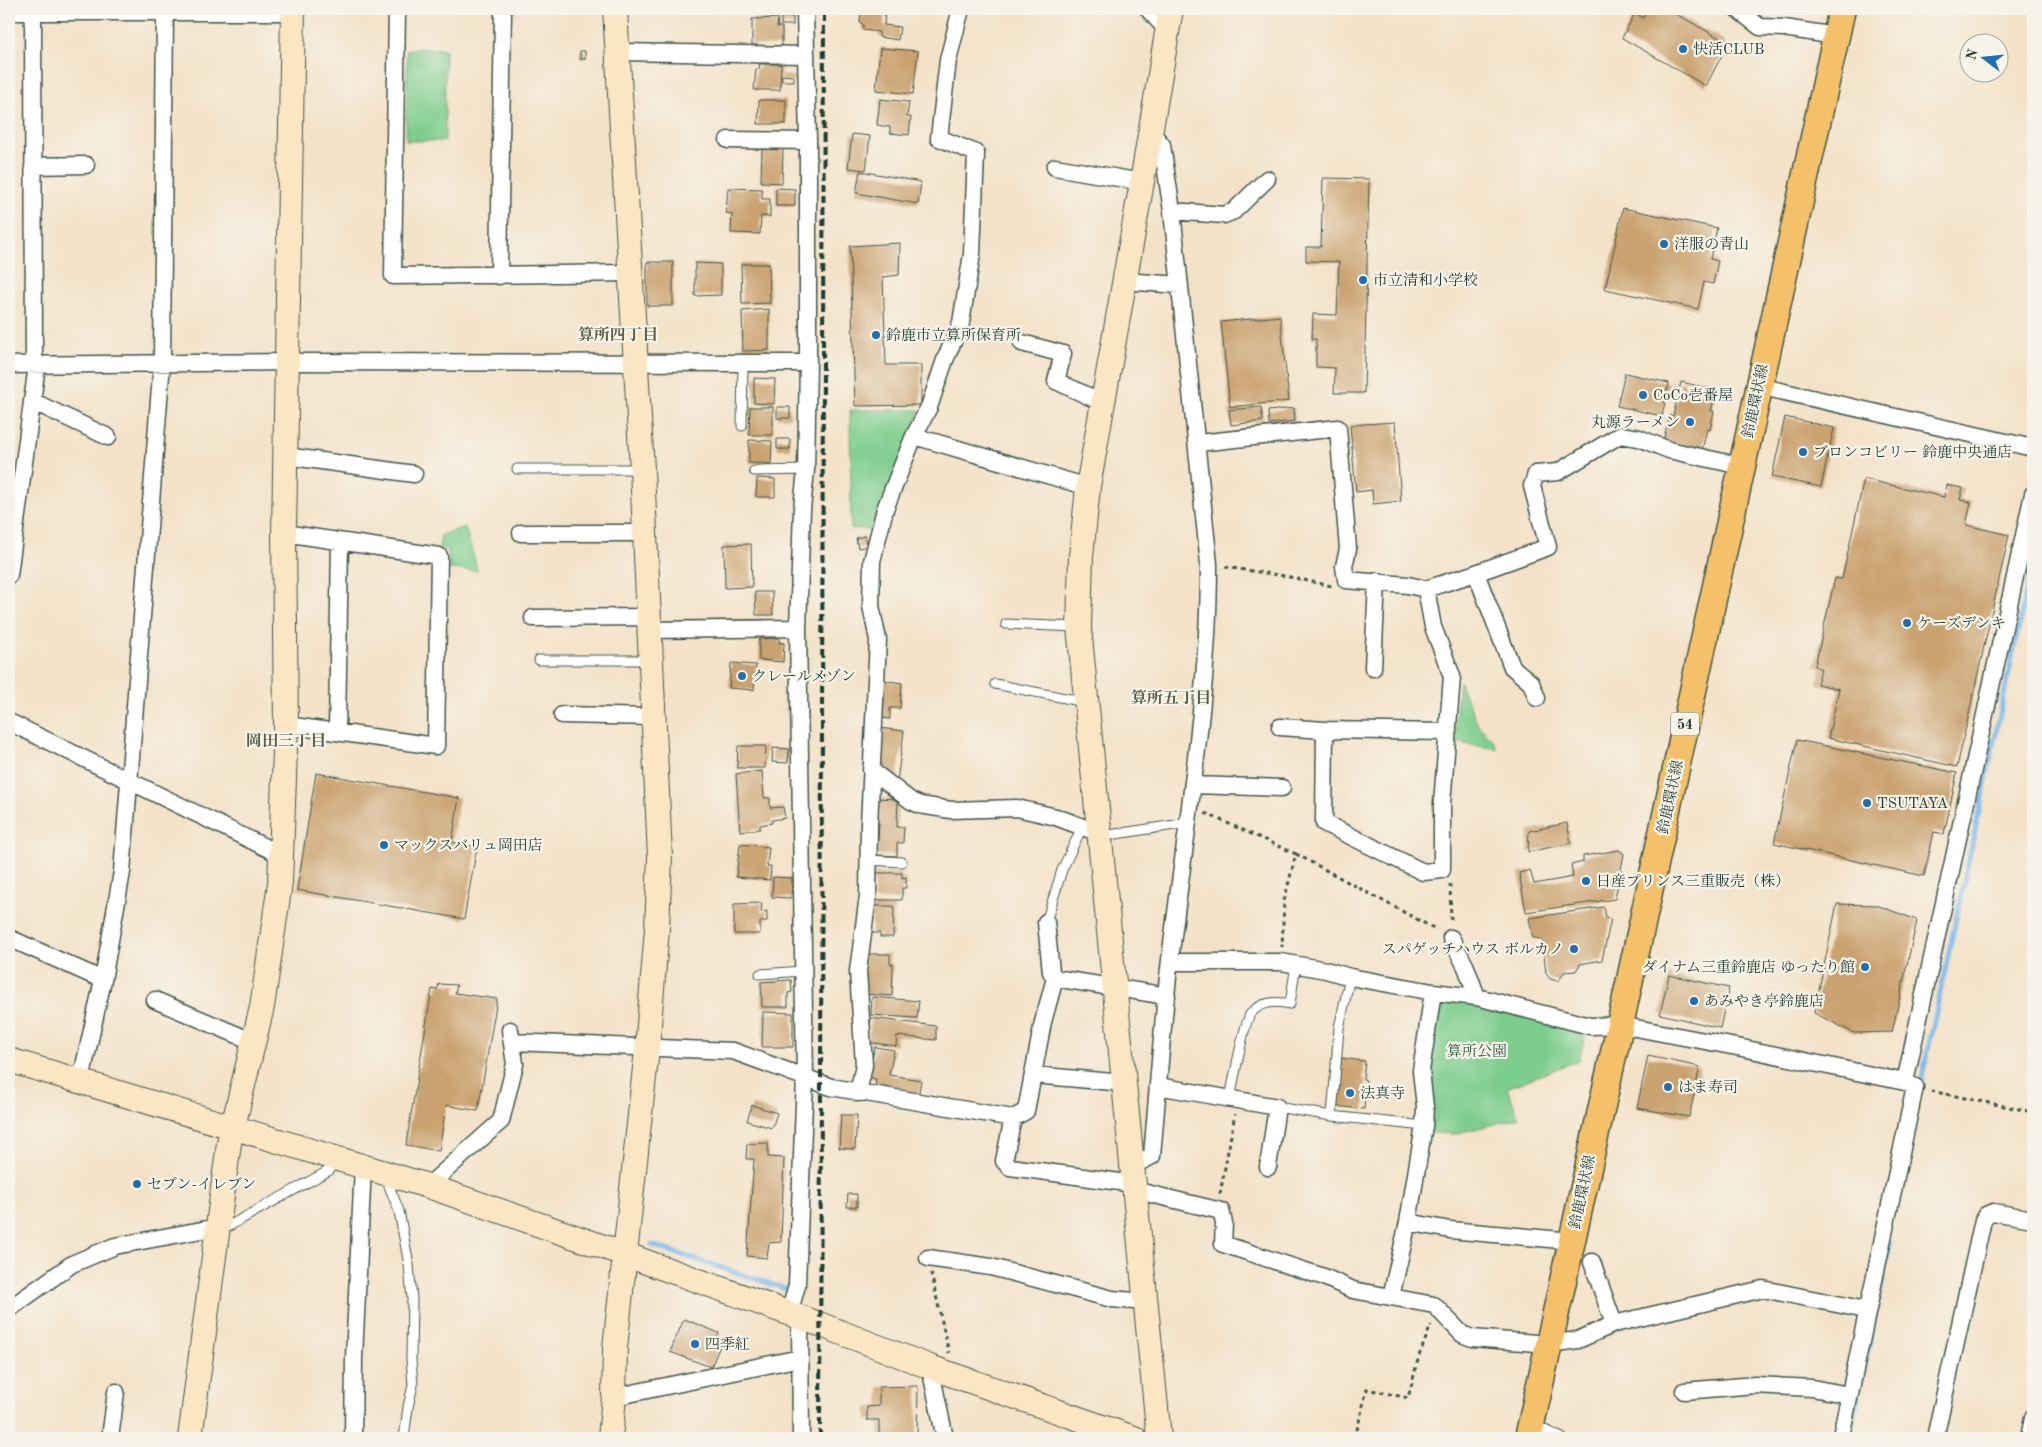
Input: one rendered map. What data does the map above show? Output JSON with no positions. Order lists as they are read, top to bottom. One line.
{"streets":{"main road":["鈴鹿環状線","54"]},"districts":["算所四丁目","算所五丁目","岡田三丁目"],"parks":["算所公園"],"places":["快活CLUB","洋服の青山","市立清和小学校","鈴鹿市立算所保育所","CoCo壱番屋","丸源ラーメン","ブロンコビリー 鈴鹿中央通店","ケーズデンキ","クレールメゾン","TSUTAYA","マックスバリュ岡田店","日産プリンス三重販売（株）","スパゲッチハウス ボルカノ","ダイナム三重鈴鹿店 ゆったり館","あみやき亭鈴鹿店","はま寿司","法真寺","セブン-イレブン","四季紅"],"north":"left"}
